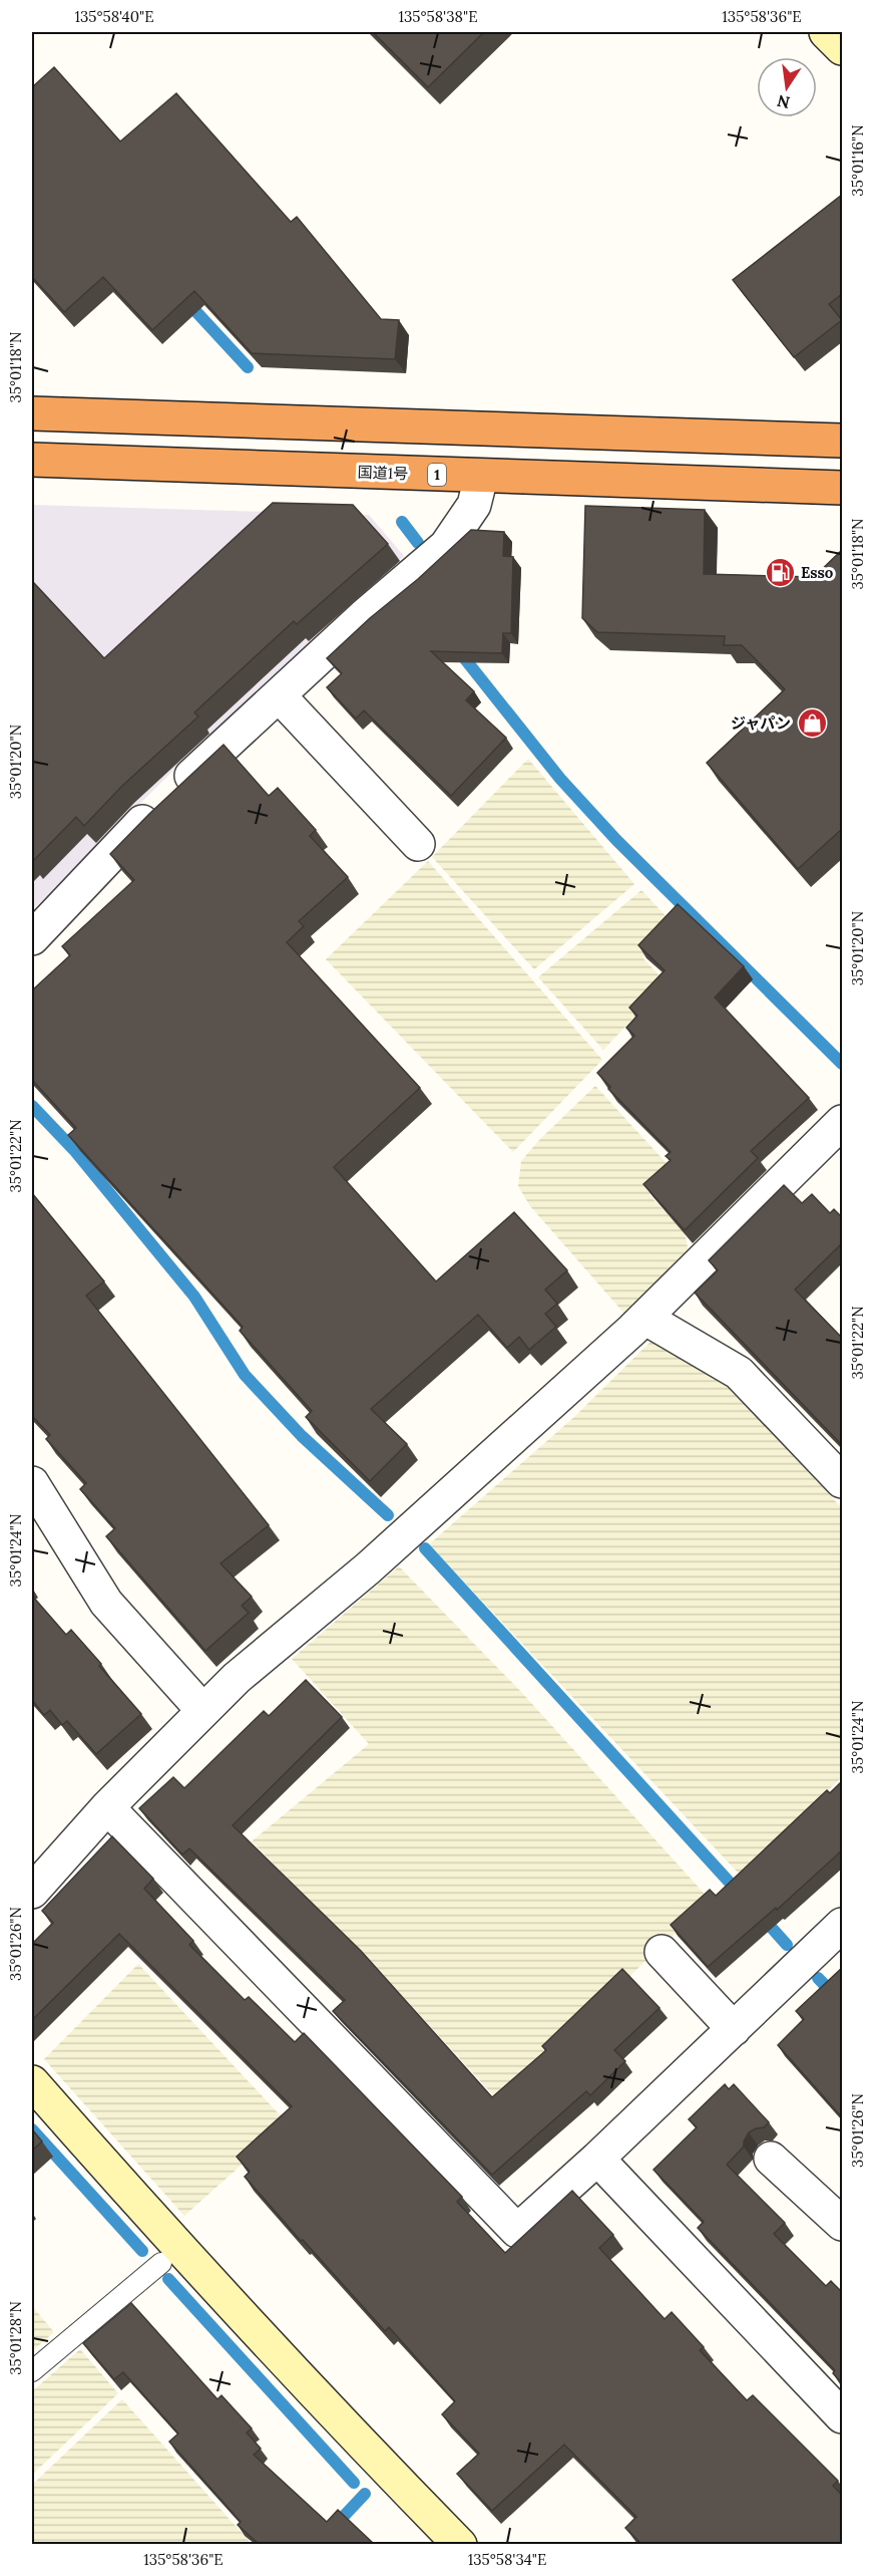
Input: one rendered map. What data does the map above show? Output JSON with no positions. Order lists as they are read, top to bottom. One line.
{"streets":{"highway":["国道1号","1"]},"places":{"fuel station":["Esso"],"shop":["ジャパン"]},"north":"bottom","coordinates":["135°58'40\"E","135°58'38\"E","135°58'36\"E","35°01'16\"N","35°01'18\"N","35°01'20\"N","35°01'22\"N","35°01'24\"N","35°01'26\"N","35°01'28\"N","135°58'34\"E"]}
